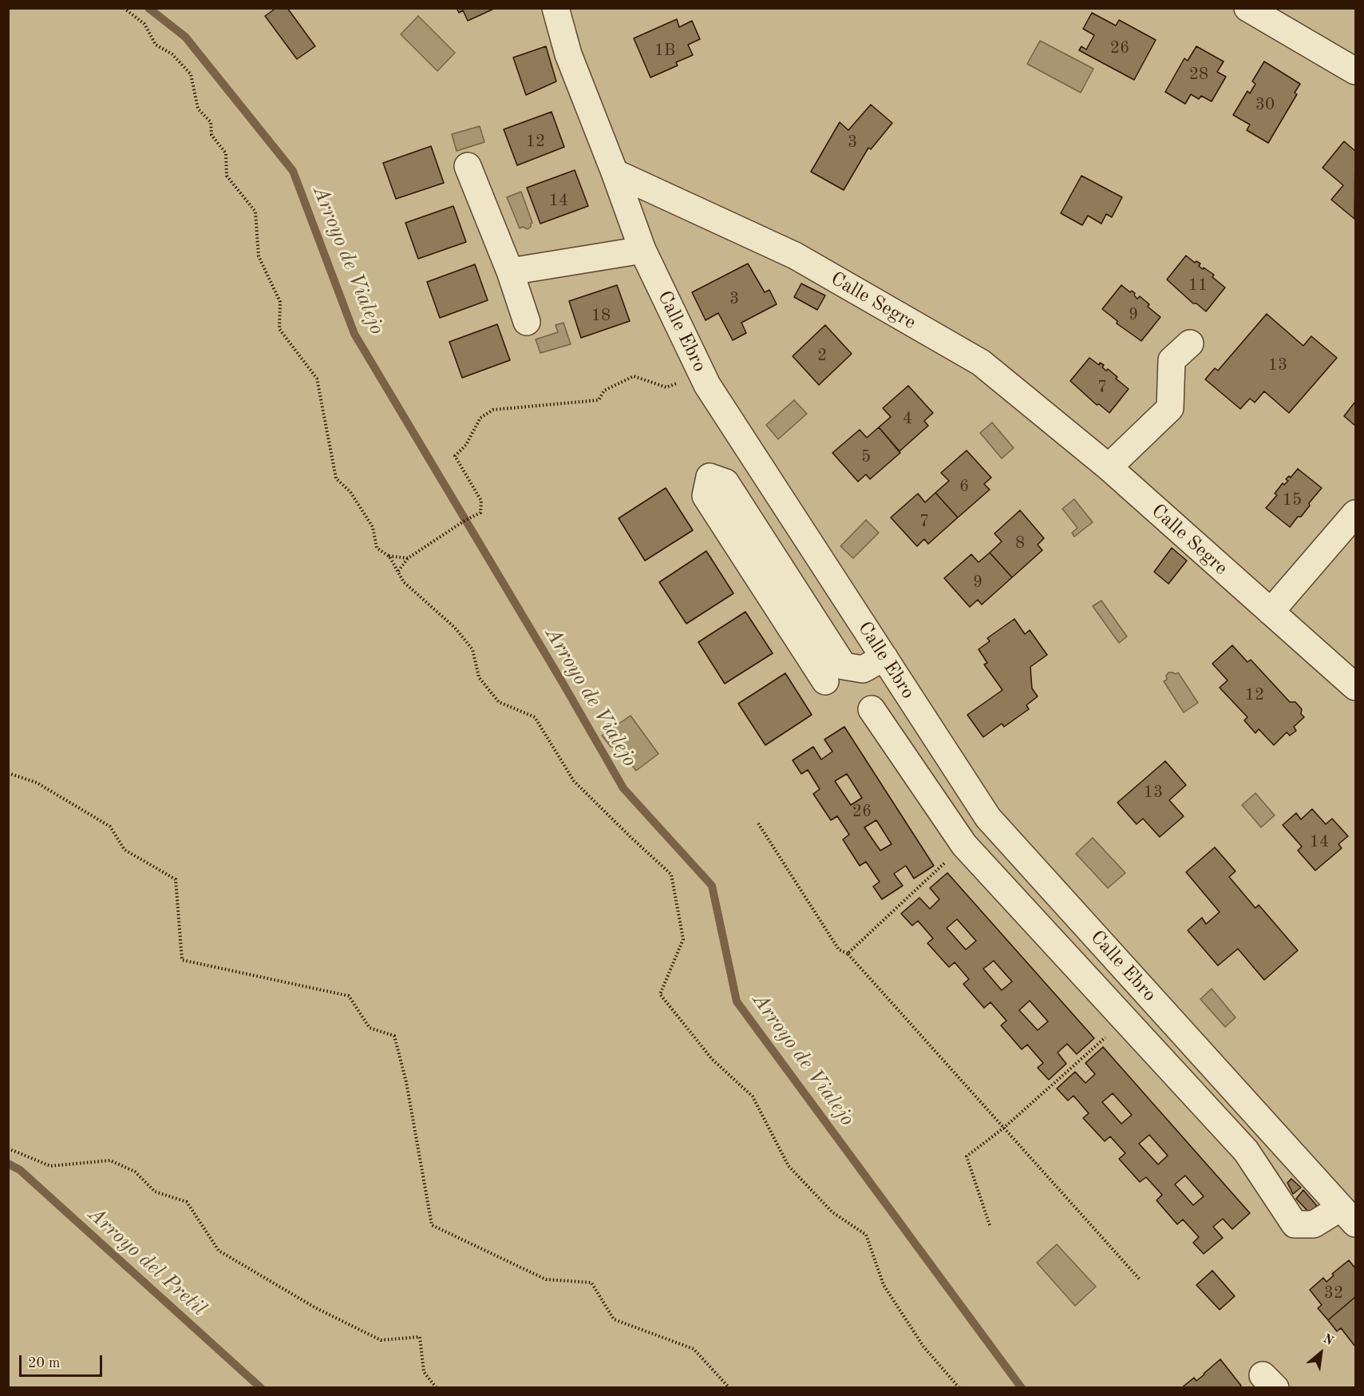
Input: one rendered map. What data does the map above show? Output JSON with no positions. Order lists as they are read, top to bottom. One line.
{"streets":{"street":["Calle Segre","Calle Ebro"]},"crossings":[["Calle Segre","Calle Ebro"]],"water":["Arroyo de Vialejo","Arroyo del Pretil"],"house_numbers":["26","1B","28","30","12","3","14","11","3","9","18","2","13","7","4","5","6","15","7","8","9","12","13","26","14","32"],"scale_bar":"20 m","north":"top right"}
